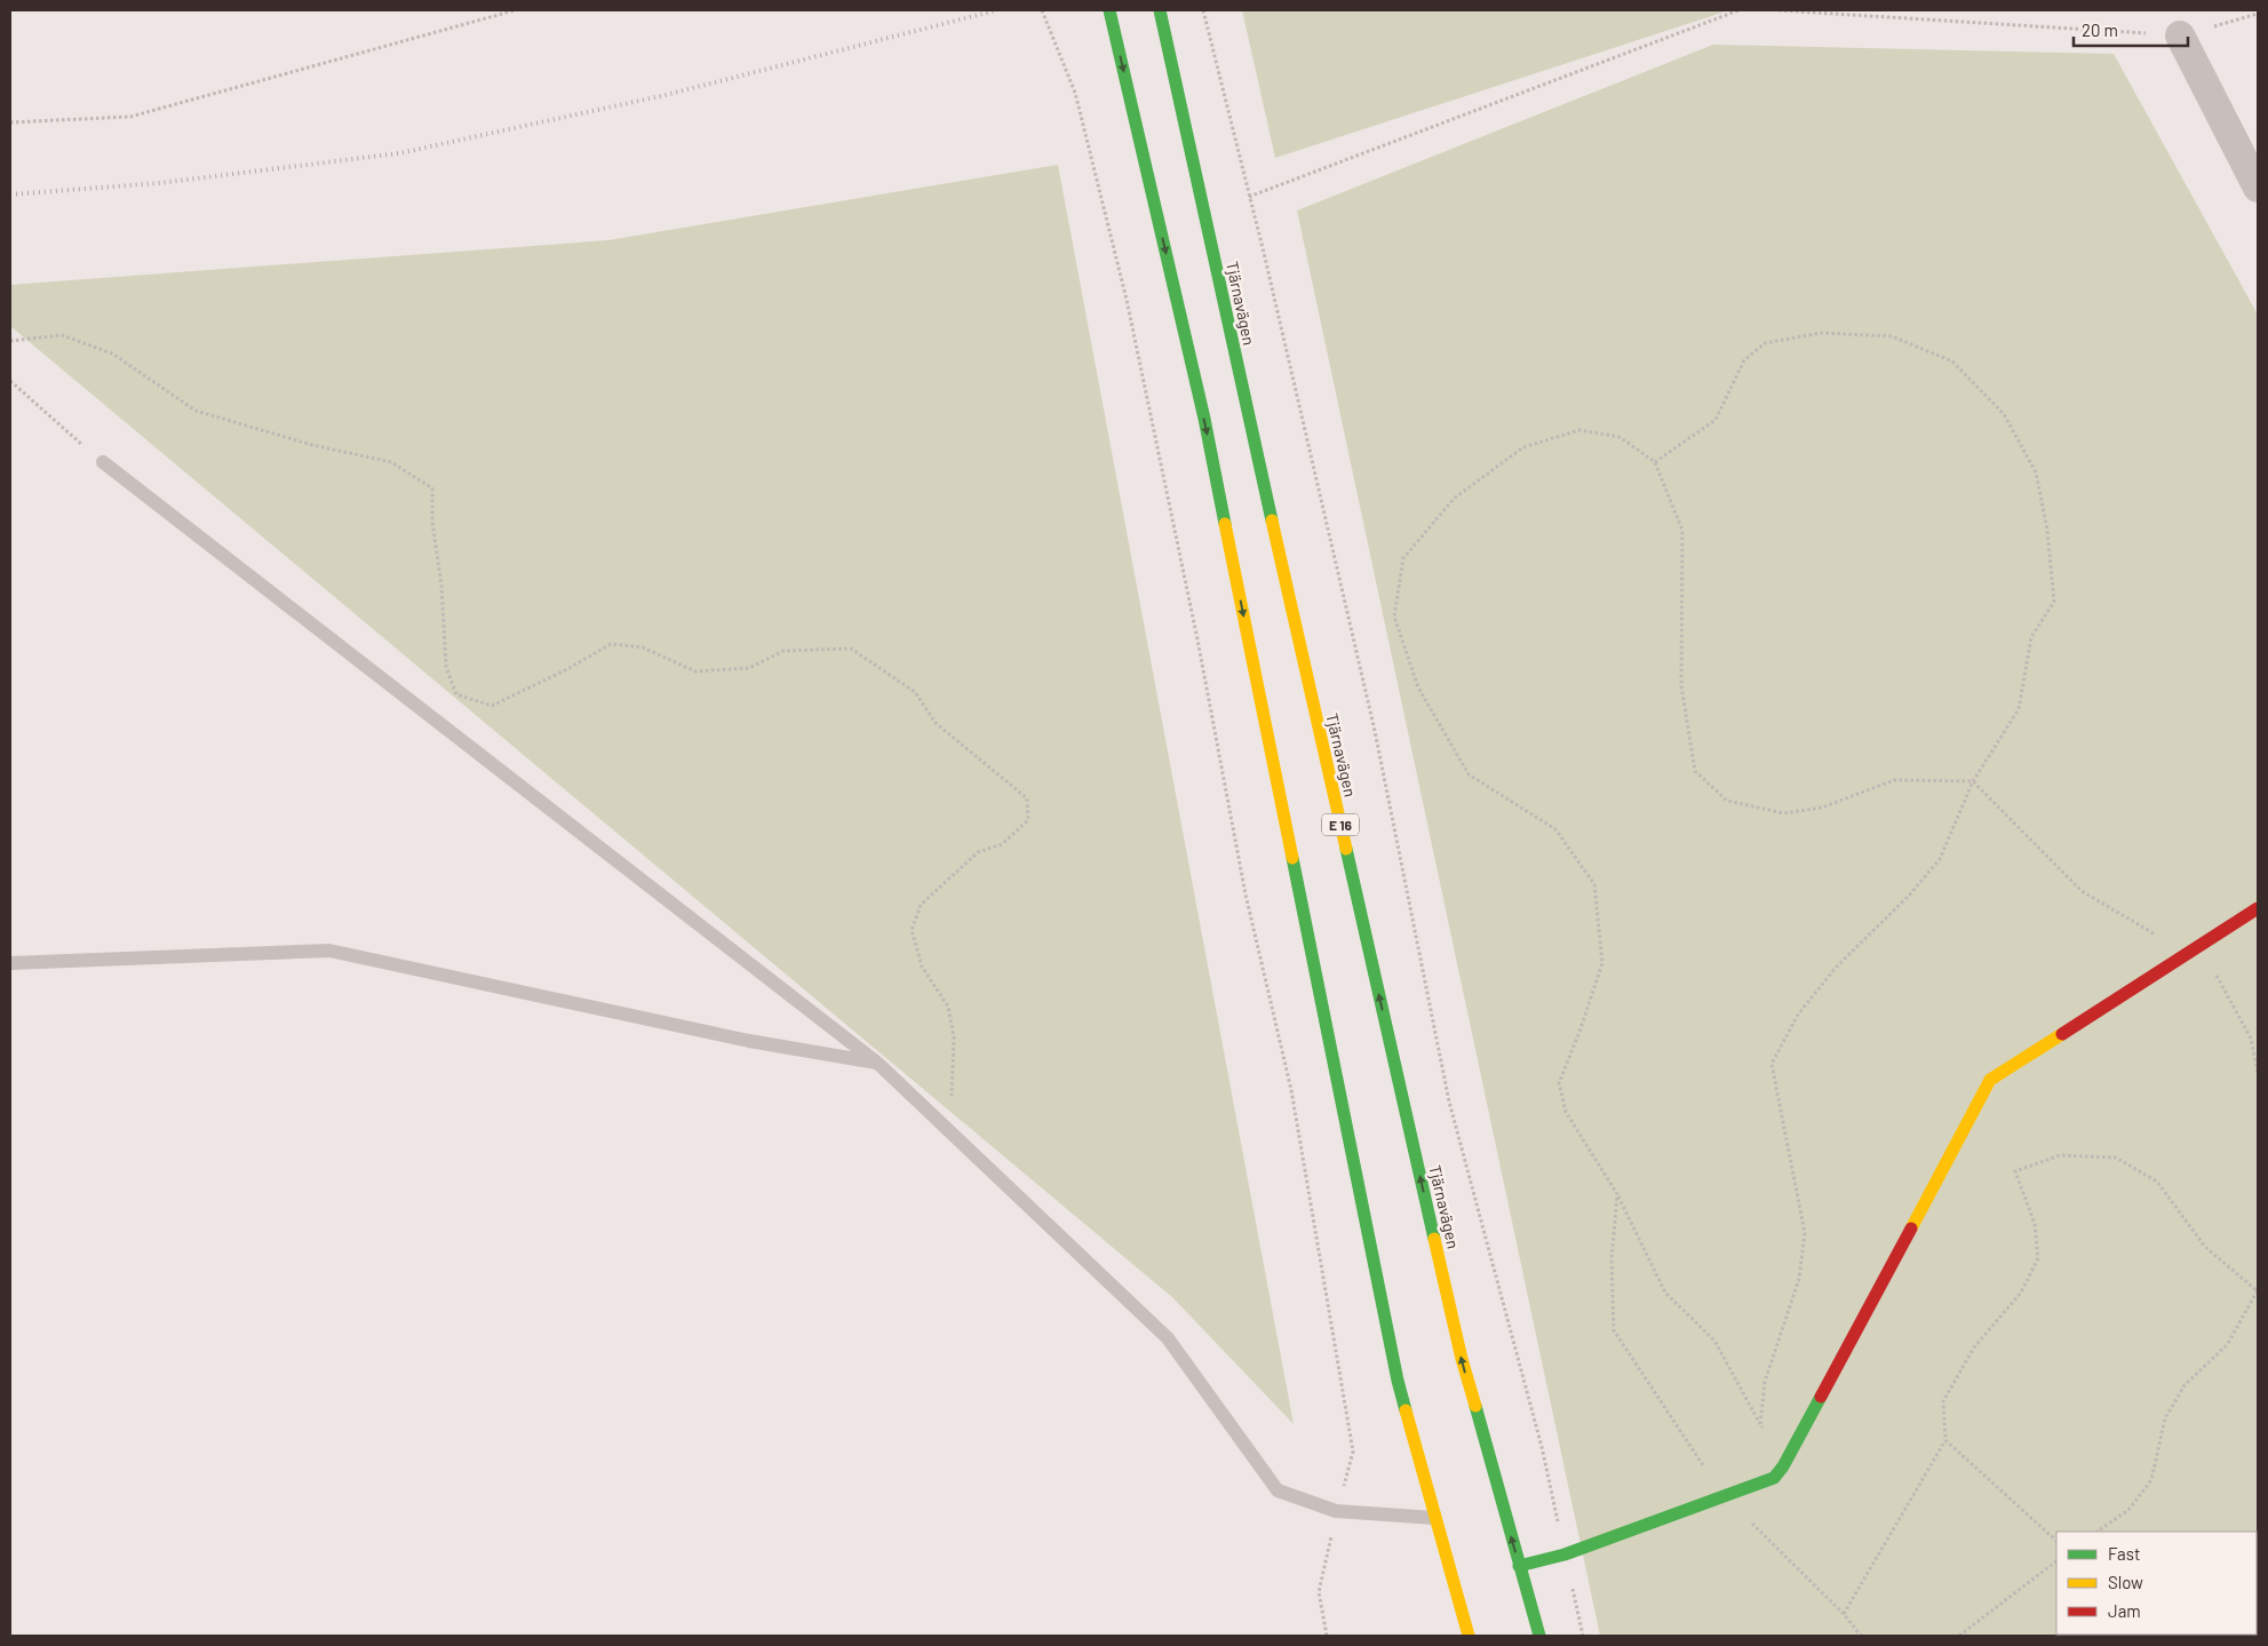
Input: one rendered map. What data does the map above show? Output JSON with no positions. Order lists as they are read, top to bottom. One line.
{"streets":{"main road":["Tjärnavägen","E 16"]},"legend":["Fast","Slow","Jam"],"scale_bar":"20 m"}
